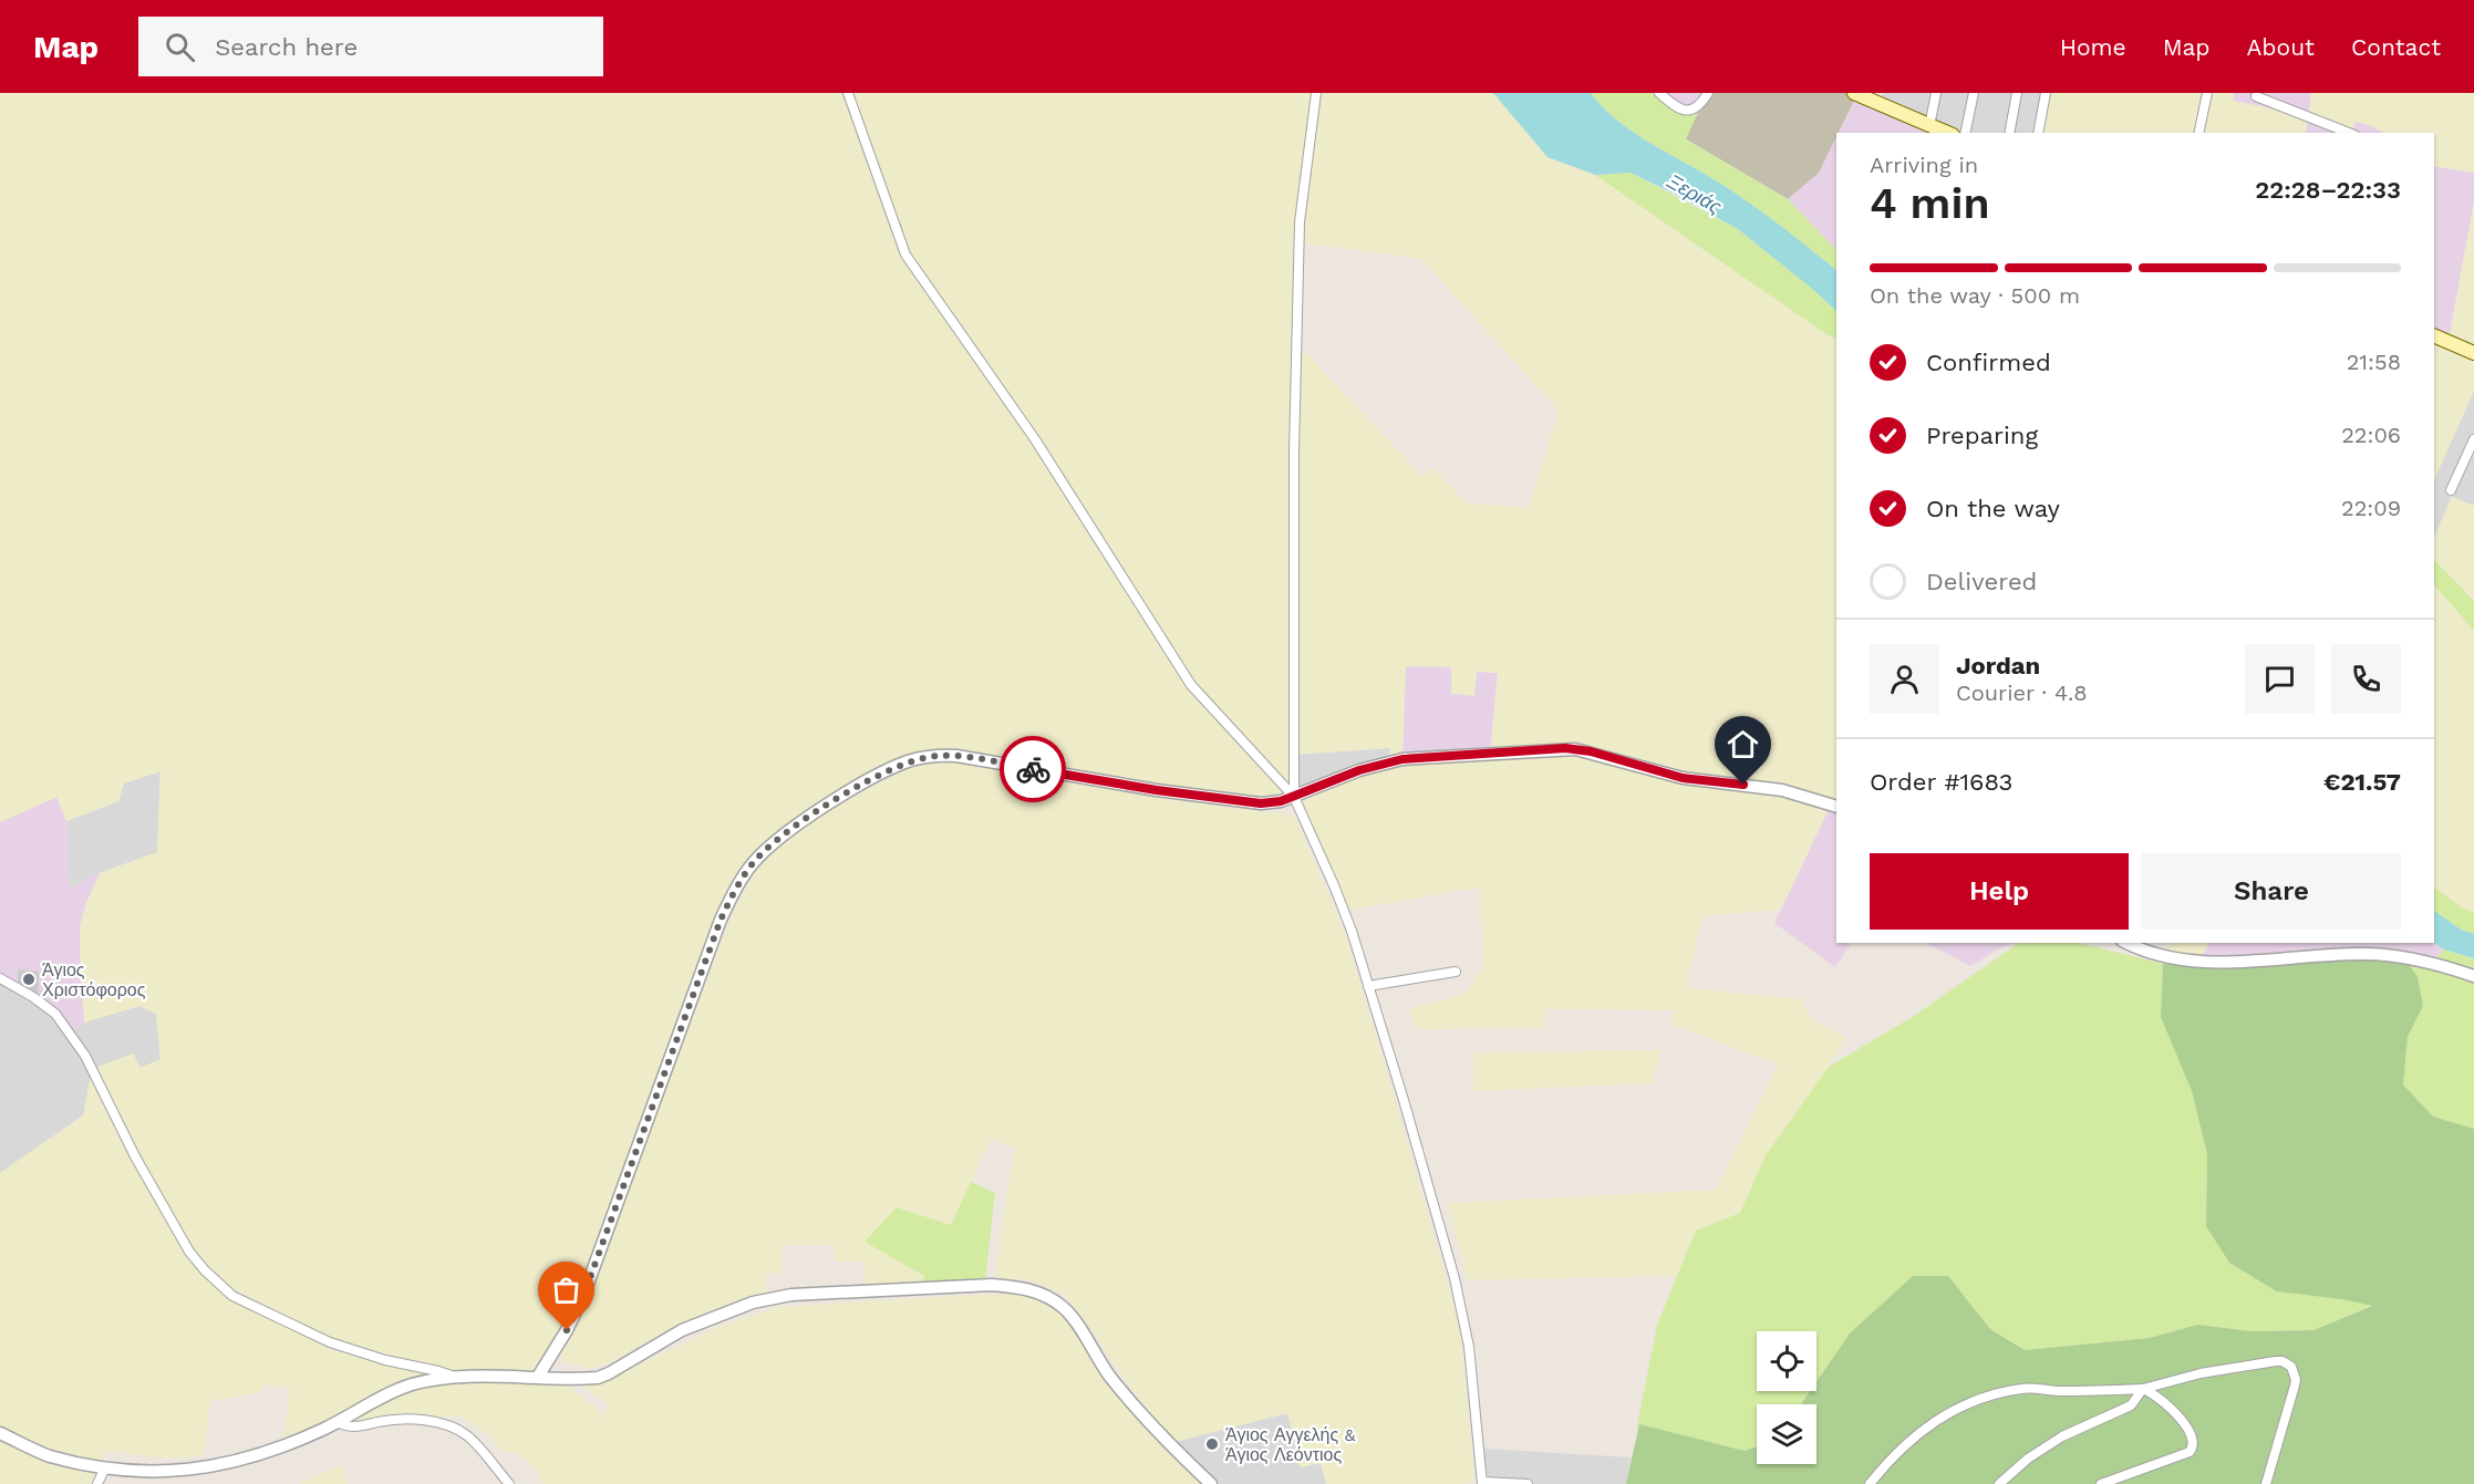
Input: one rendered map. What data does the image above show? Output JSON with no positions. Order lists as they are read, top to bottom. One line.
{"water":["Ξεριάς"],"places":["Άγιος Χριστόφορος","Άγιος Αγγελής & Άγιος Λεόντιος"],"page":{"header":"Map","search":"Search here","nav":["Home","Map","About","Contact"],"heading":["4 min","Arriving in","22:28–22:33"],"panel":["Jordan","Courier · 4.8","Order #1683","€21.57"],"bar":"On the way · 500 m","list":[["Confirmed","21:58"],["Preparing","22:06"],["On the way","22:09"],"Delivered"],"buttons":["Help","Share"]}}
